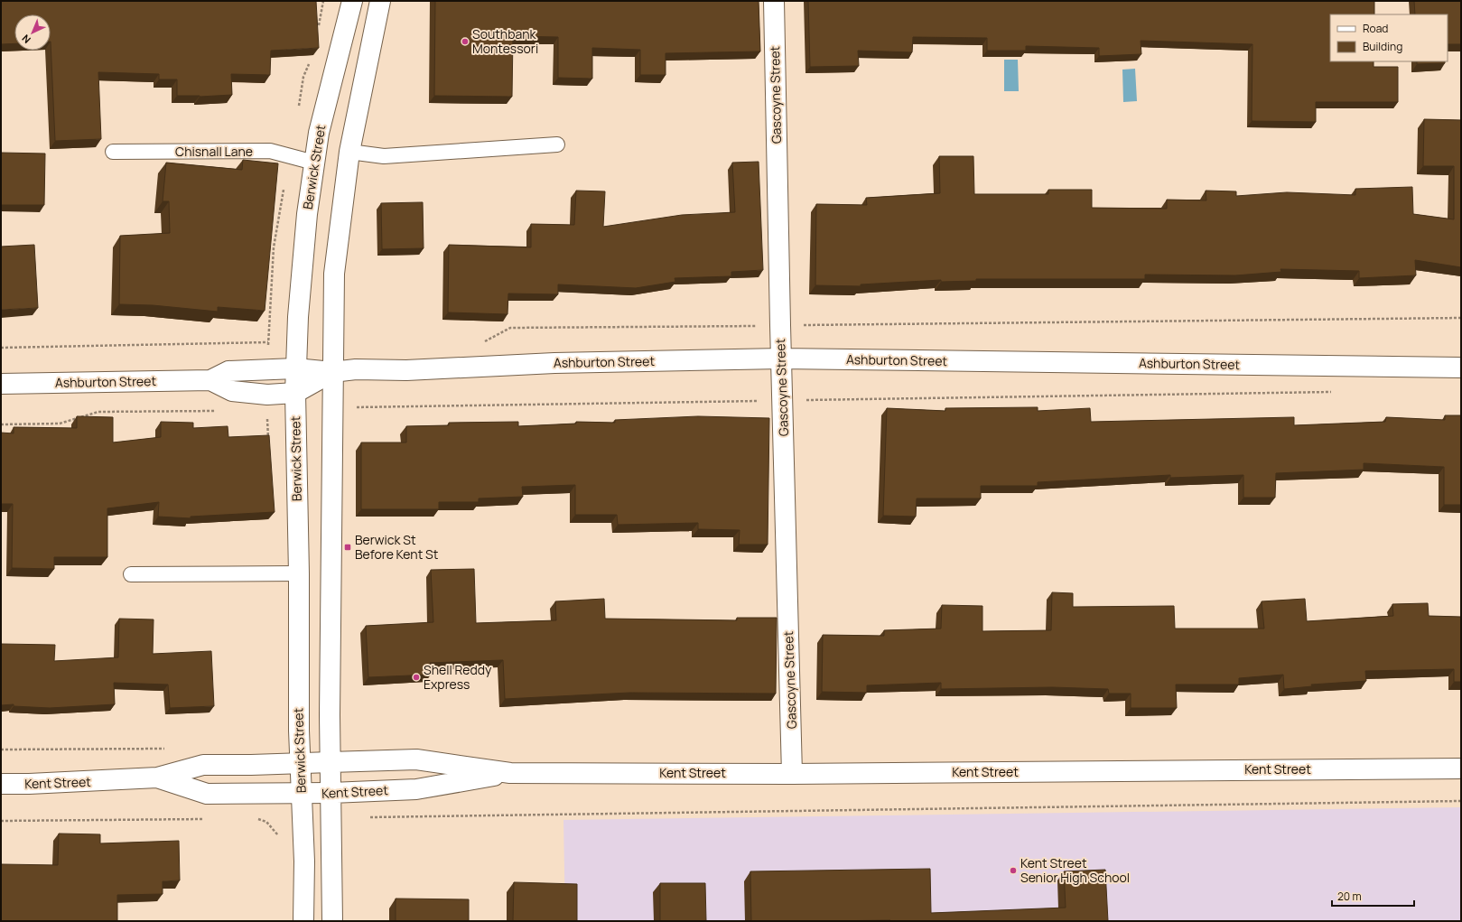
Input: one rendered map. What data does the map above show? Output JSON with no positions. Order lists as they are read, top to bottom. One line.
{"streets":{"main road":["Gascoyne Street","Berwick Street","Ashburton Street","Kent Street"],"lane":["Chisnall Lane"]},"crossings":[["Gascoyne Street","Ashburton Street"],["Gascoyne Street","Kent Street"],["Chisnall Lane","Berwick Street"],["Berwick Street","Ashburton Street"],["Berwick Street","Kent Street"]],"places":{"other":["Southbank Montessori","Shell Reddy Express","Kent Street Senior High School"],"transit":["Berwick St Before Kent St"]},"legend":["Road","Building"],"scale_bar":"20 m","north":"bottom left"}
